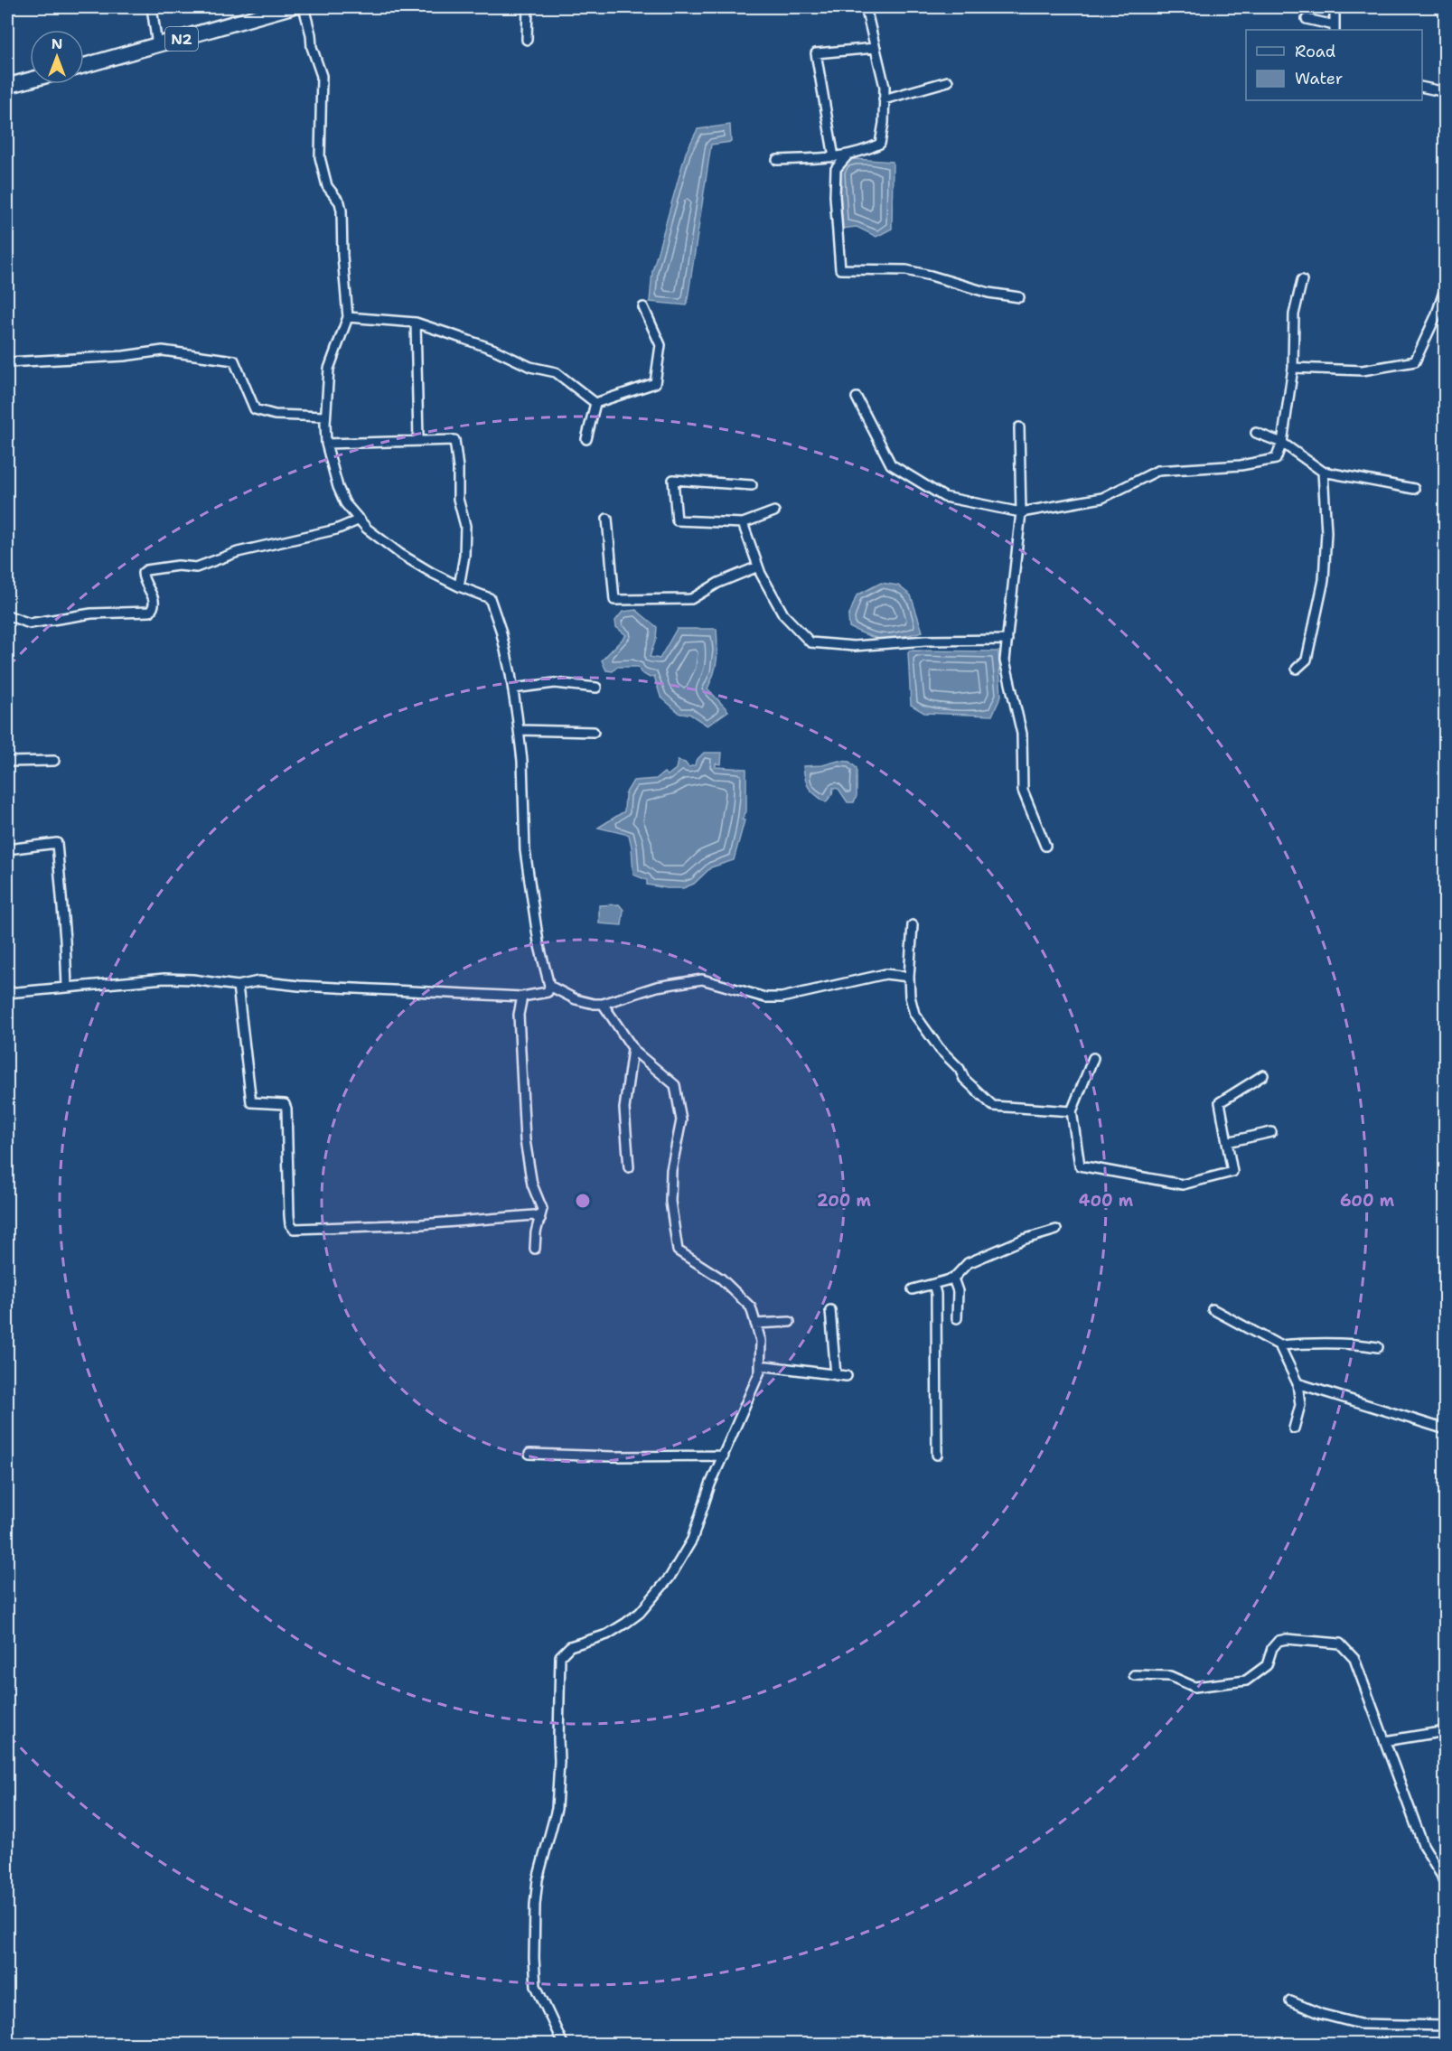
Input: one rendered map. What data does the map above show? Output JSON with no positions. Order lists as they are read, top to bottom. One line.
{"streets":{"highway":["N2"]},"legend":["Road","Water"],"north":"top","rings":["200 m","400 m","600 m"]}
